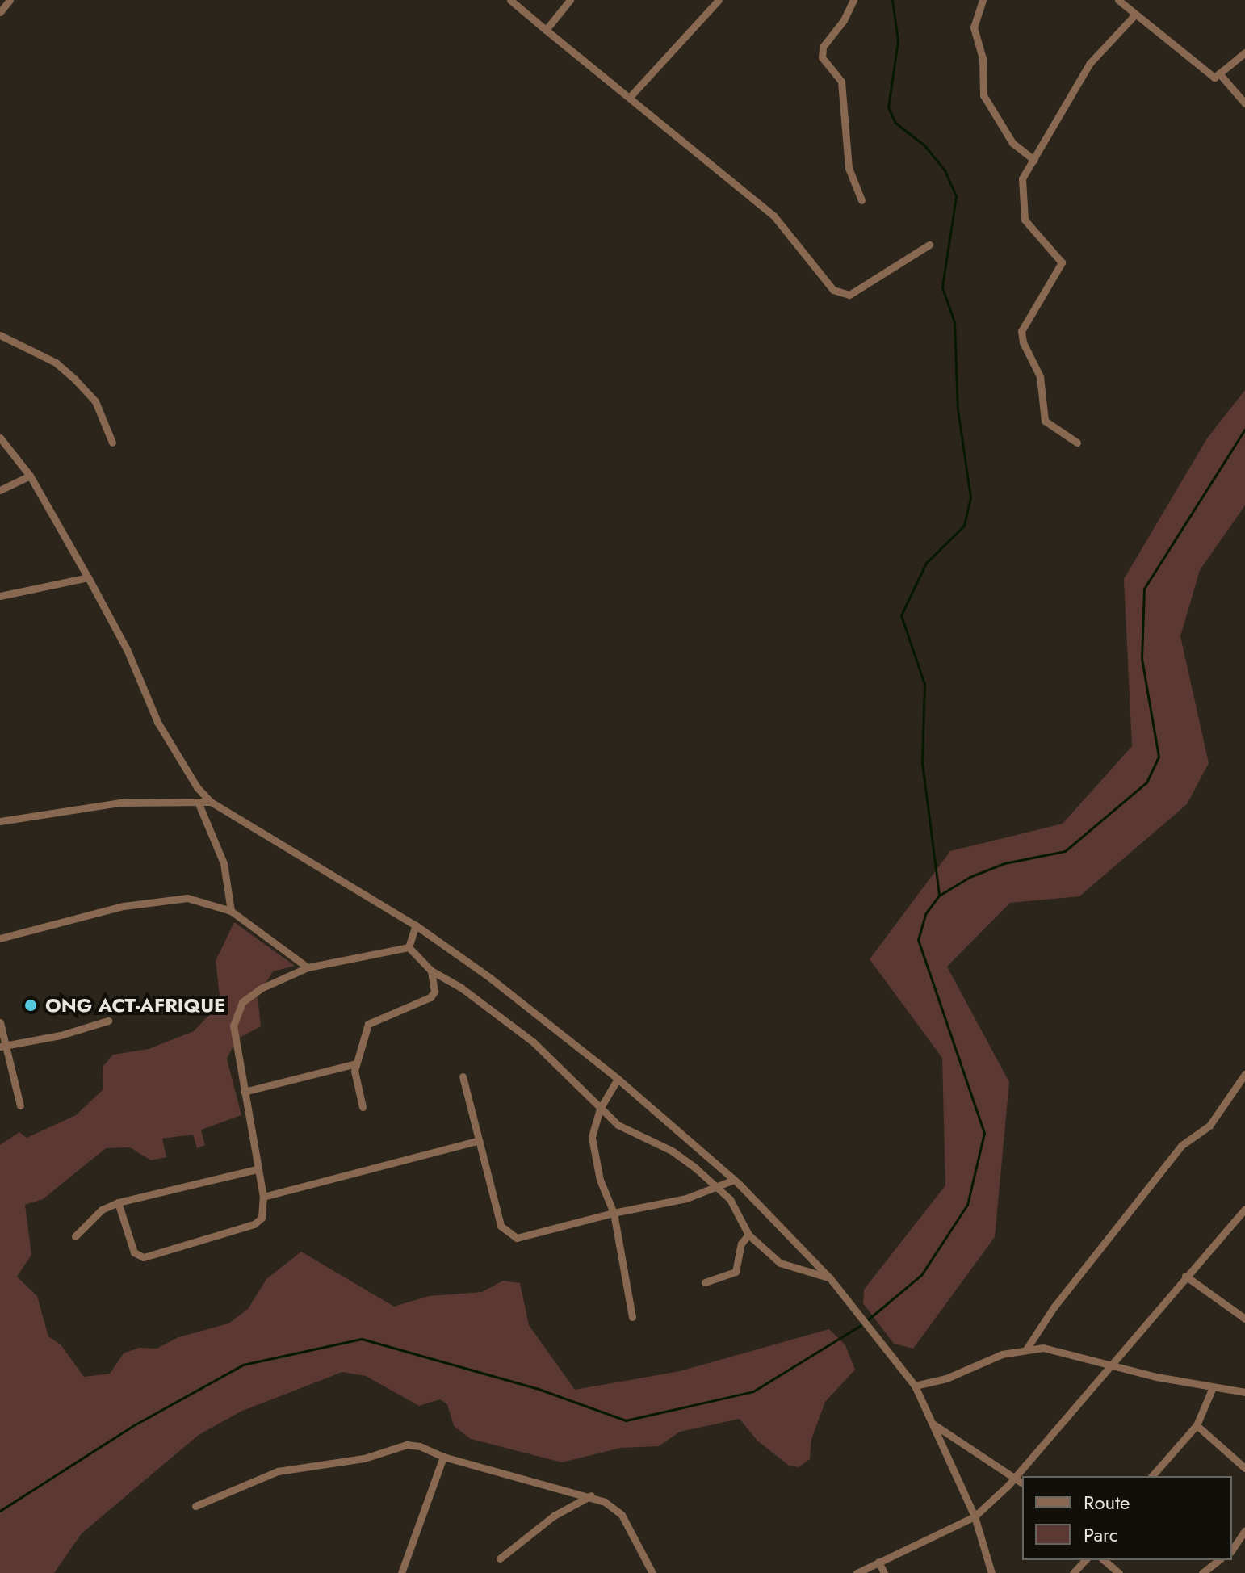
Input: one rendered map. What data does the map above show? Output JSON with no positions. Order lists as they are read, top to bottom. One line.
{"places":["ONG ACT-AFRIQUE"],"legend":["Route","Parc"]}
